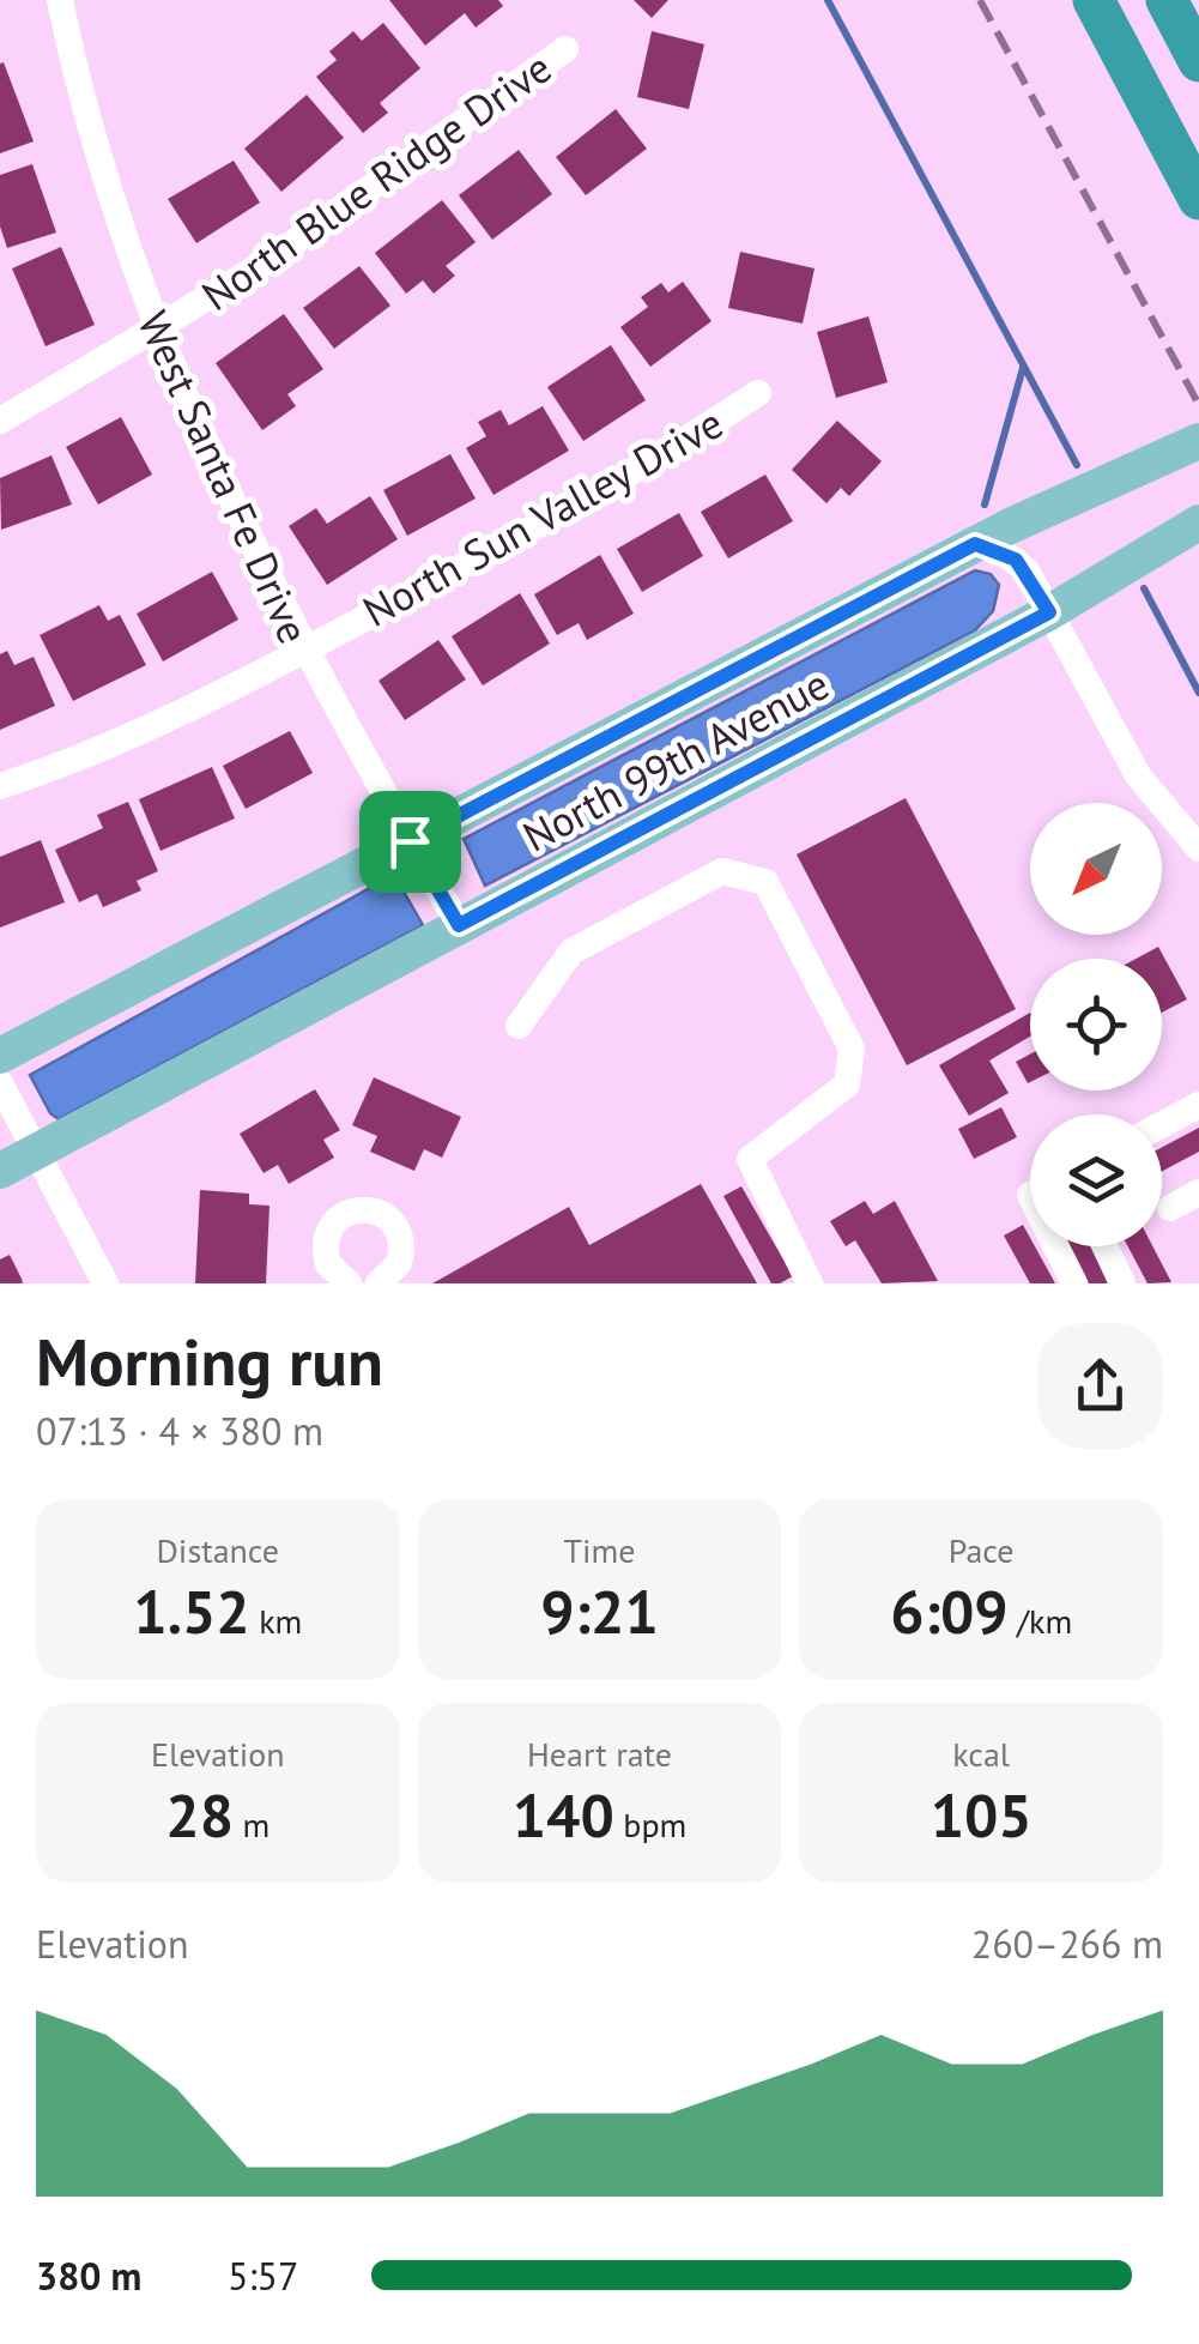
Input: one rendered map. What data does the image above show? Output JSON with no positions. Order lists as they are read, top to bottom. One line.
{"streets":{"main road":["North 99th Avenue"],"street":["North Blue Ridge Drive","West Santa Fe Drive","North Sun Valley Drive"]},"crossings":[["North Blue Ridge Drive","West Santa Fe Drive"],["West Santa Fe Drive","North Sun Valley Drive"],["West Santa Fe Drive","North 99th Avenue"]],"north":"bottom left","page":{"heading":["Morning run","07:13 · 4 × 380 m"],"stats":[["Distance","1.52 km"],["Time","9:21"],["Pace","6:09 /km"],["Elevation","28 m"],["Heart rate","140 bpm"],["kcal","105"]],"chart":["Elevation","260–266 m"],"list":[{"name":"380 m","note":"5:57"}]}}
